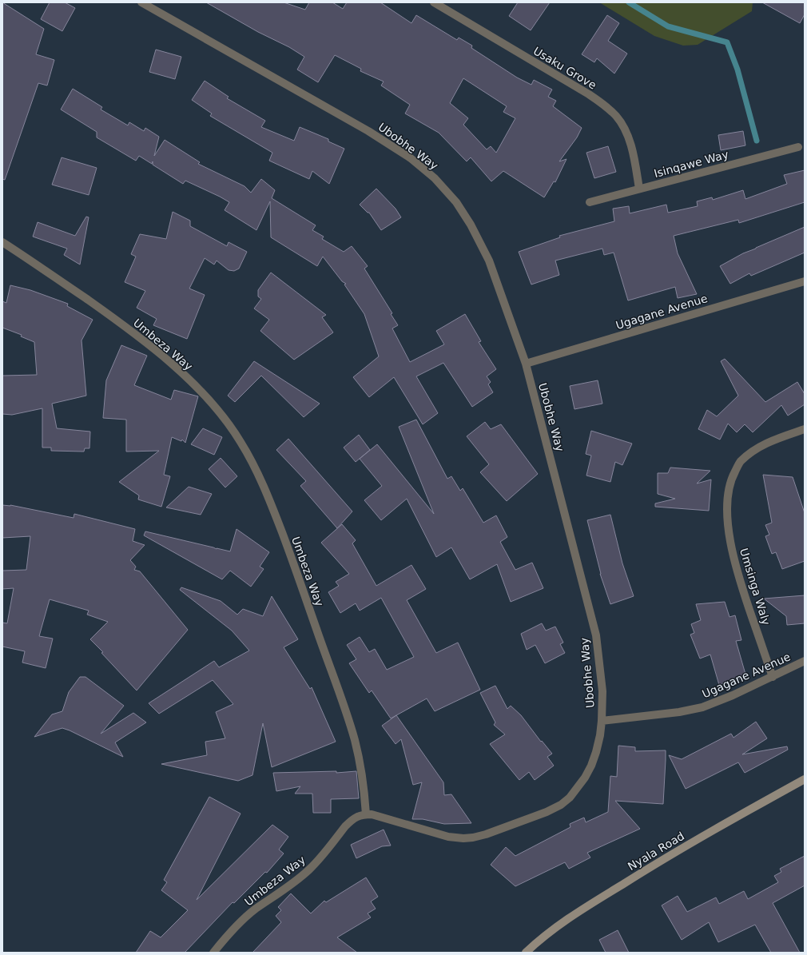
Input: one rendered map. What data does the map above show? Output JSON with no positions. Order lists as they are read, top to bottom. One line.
{"streets":{"street":["Usaku Grove","Ubobhe Way","Isinqawe Way","Ugagane Avenue","Umbeza Way","Umsinga Waly","Nyala Road"]},"crossings":[["Usaku Grove","Isinqawe Way"],["Ubobhe Way","Ugagane Avenue"],["Ubobhe Way","Umbeza Way"],["Ugagane Avenue","Umsinga Waly"]]}
